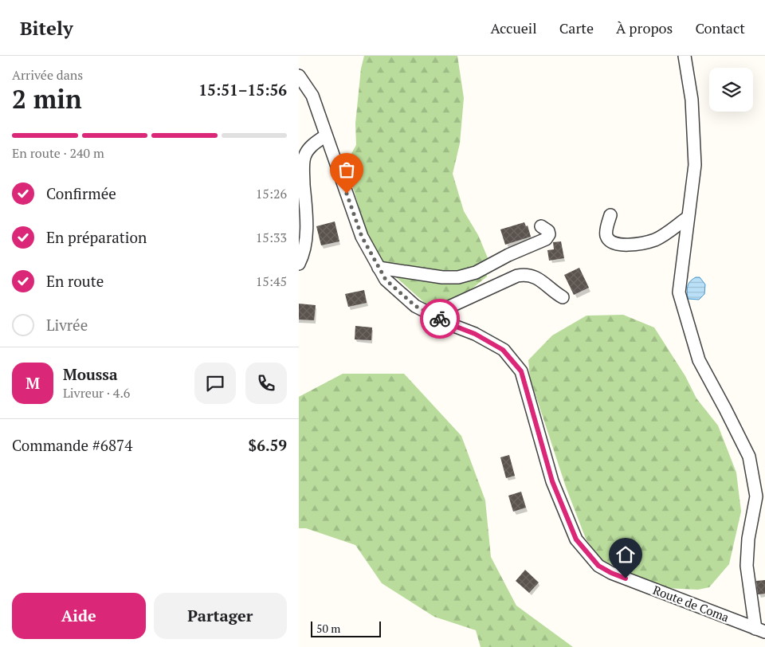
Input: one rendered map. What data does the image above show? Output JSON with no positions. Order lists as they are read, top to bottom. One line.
{"streets":{"street":["Route de Coma"]},"scale_bar":"50 m","page":{"header":"Bitely","nav":["Accueil","Carte","À propos","Contact"],"heading":["2 min","Arrivée dans","15:51–15:56"],"panel":["Moussa","Livreur · 4.6","Commande #6874","$6.59"],"bar":"En route · 240 m","list":[["Confirmée","15:26"],["En préparation","15:33"],["En route","15:45"],"Livrée"],"round":"M","buttons":["Aide","Partager"],"scale":"50 m"}}
